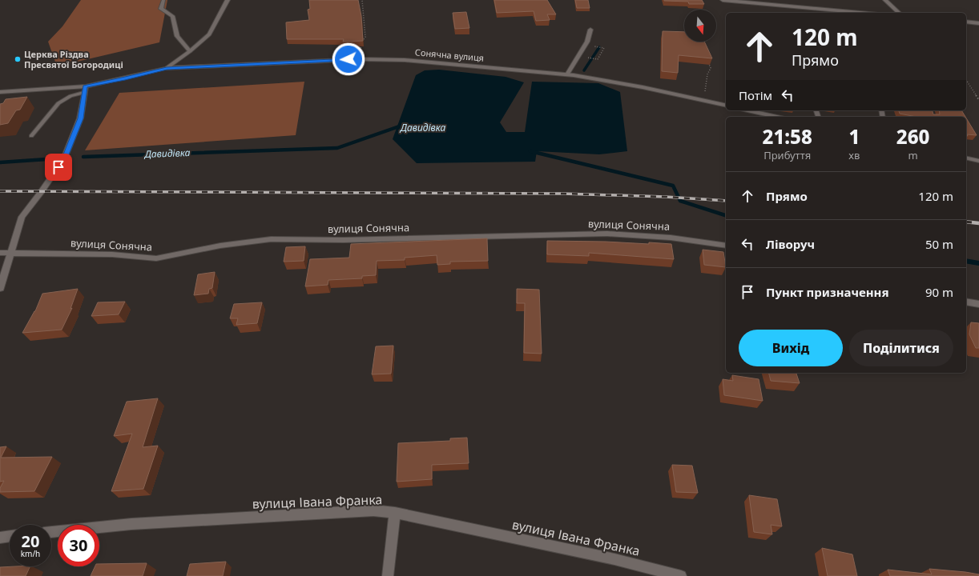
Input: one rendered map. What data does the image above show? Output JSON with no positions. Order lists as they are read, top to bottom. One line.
{"streets":{"street":["Сонячна вулиця","вулиця Сонячна","вулиця Івана Франка"]},"water":["Давидівка"],"places":["Церква Різдва Пресвятої Богородиці"],"north":"bottom","page":{"turn":["120 m","Прямо"],"then":"Потім","eta":["21:58","Прибуття","1","хв","260","m"],"list":[{"name":"Прямо","value":"120 m"},{"name":"Ліворуч","value":"50 m"},{"name":"Пункт призначення","value":"90 m"}],"buttons":["Вихід","Поділитися"],"speed":"20 km/h","limit":"30"}}
